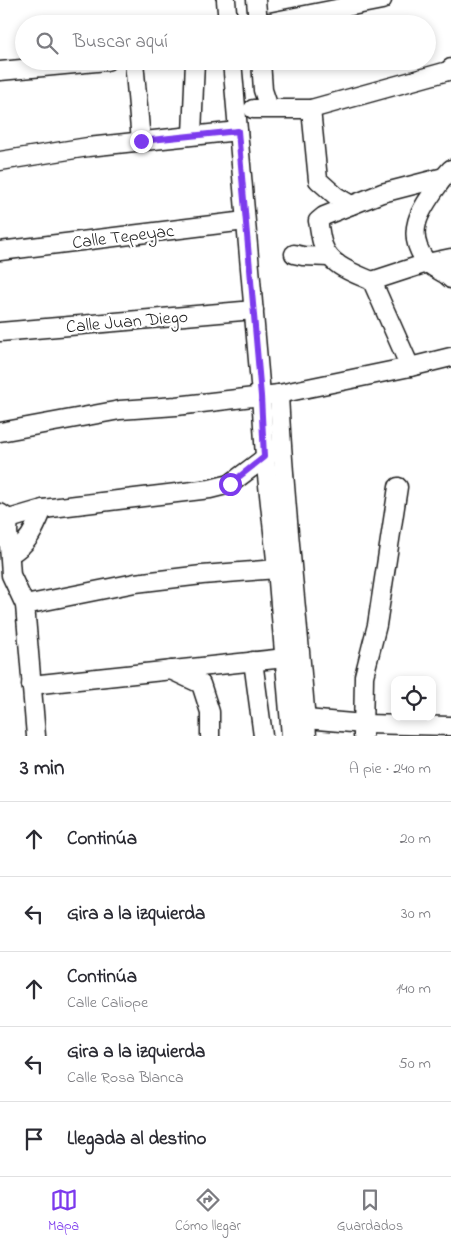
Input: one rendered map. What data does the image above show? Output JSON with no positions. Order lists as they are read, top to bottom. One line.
{"streets":{"street":["Calle Tepeyac","Calle Juan Diego"]},"page":{"search":"Buscar aquí","heading":["3 min","A pie · 240 m"],"list":[["Continúa","20 m"],["Gira a la izquierda","30 m"],["Continúa","Calle Caliope","140 m"],["Gira a la izquierda","Calle Rosa Blanca","50 m"],"Llegada al destino"],"nav":["Mapa","Cómo llegar","Guardados"]}}
